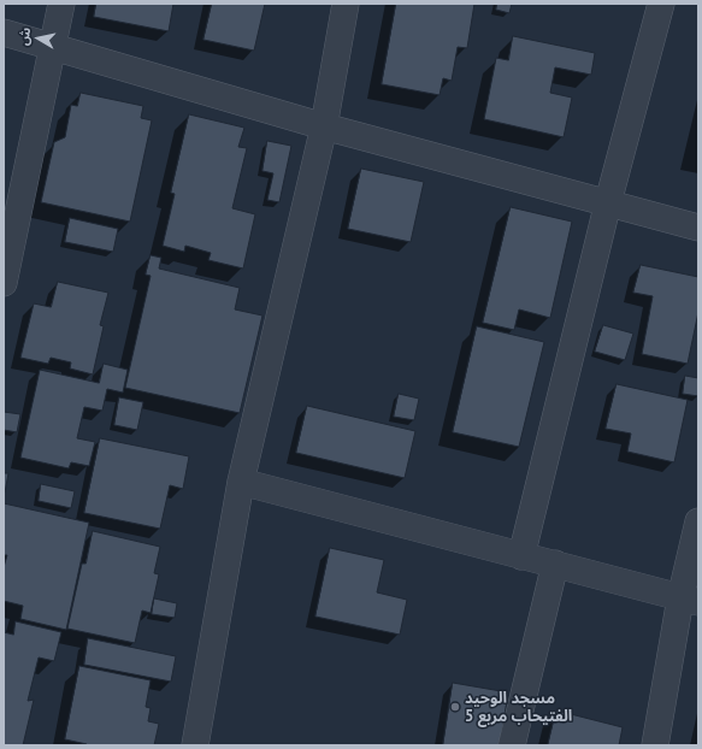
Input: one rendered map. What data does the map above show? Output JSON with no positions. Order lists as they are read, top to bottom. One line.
{"places":["مسجد الوحيد الفتيحاب مربع 5"],"north":"left"}
